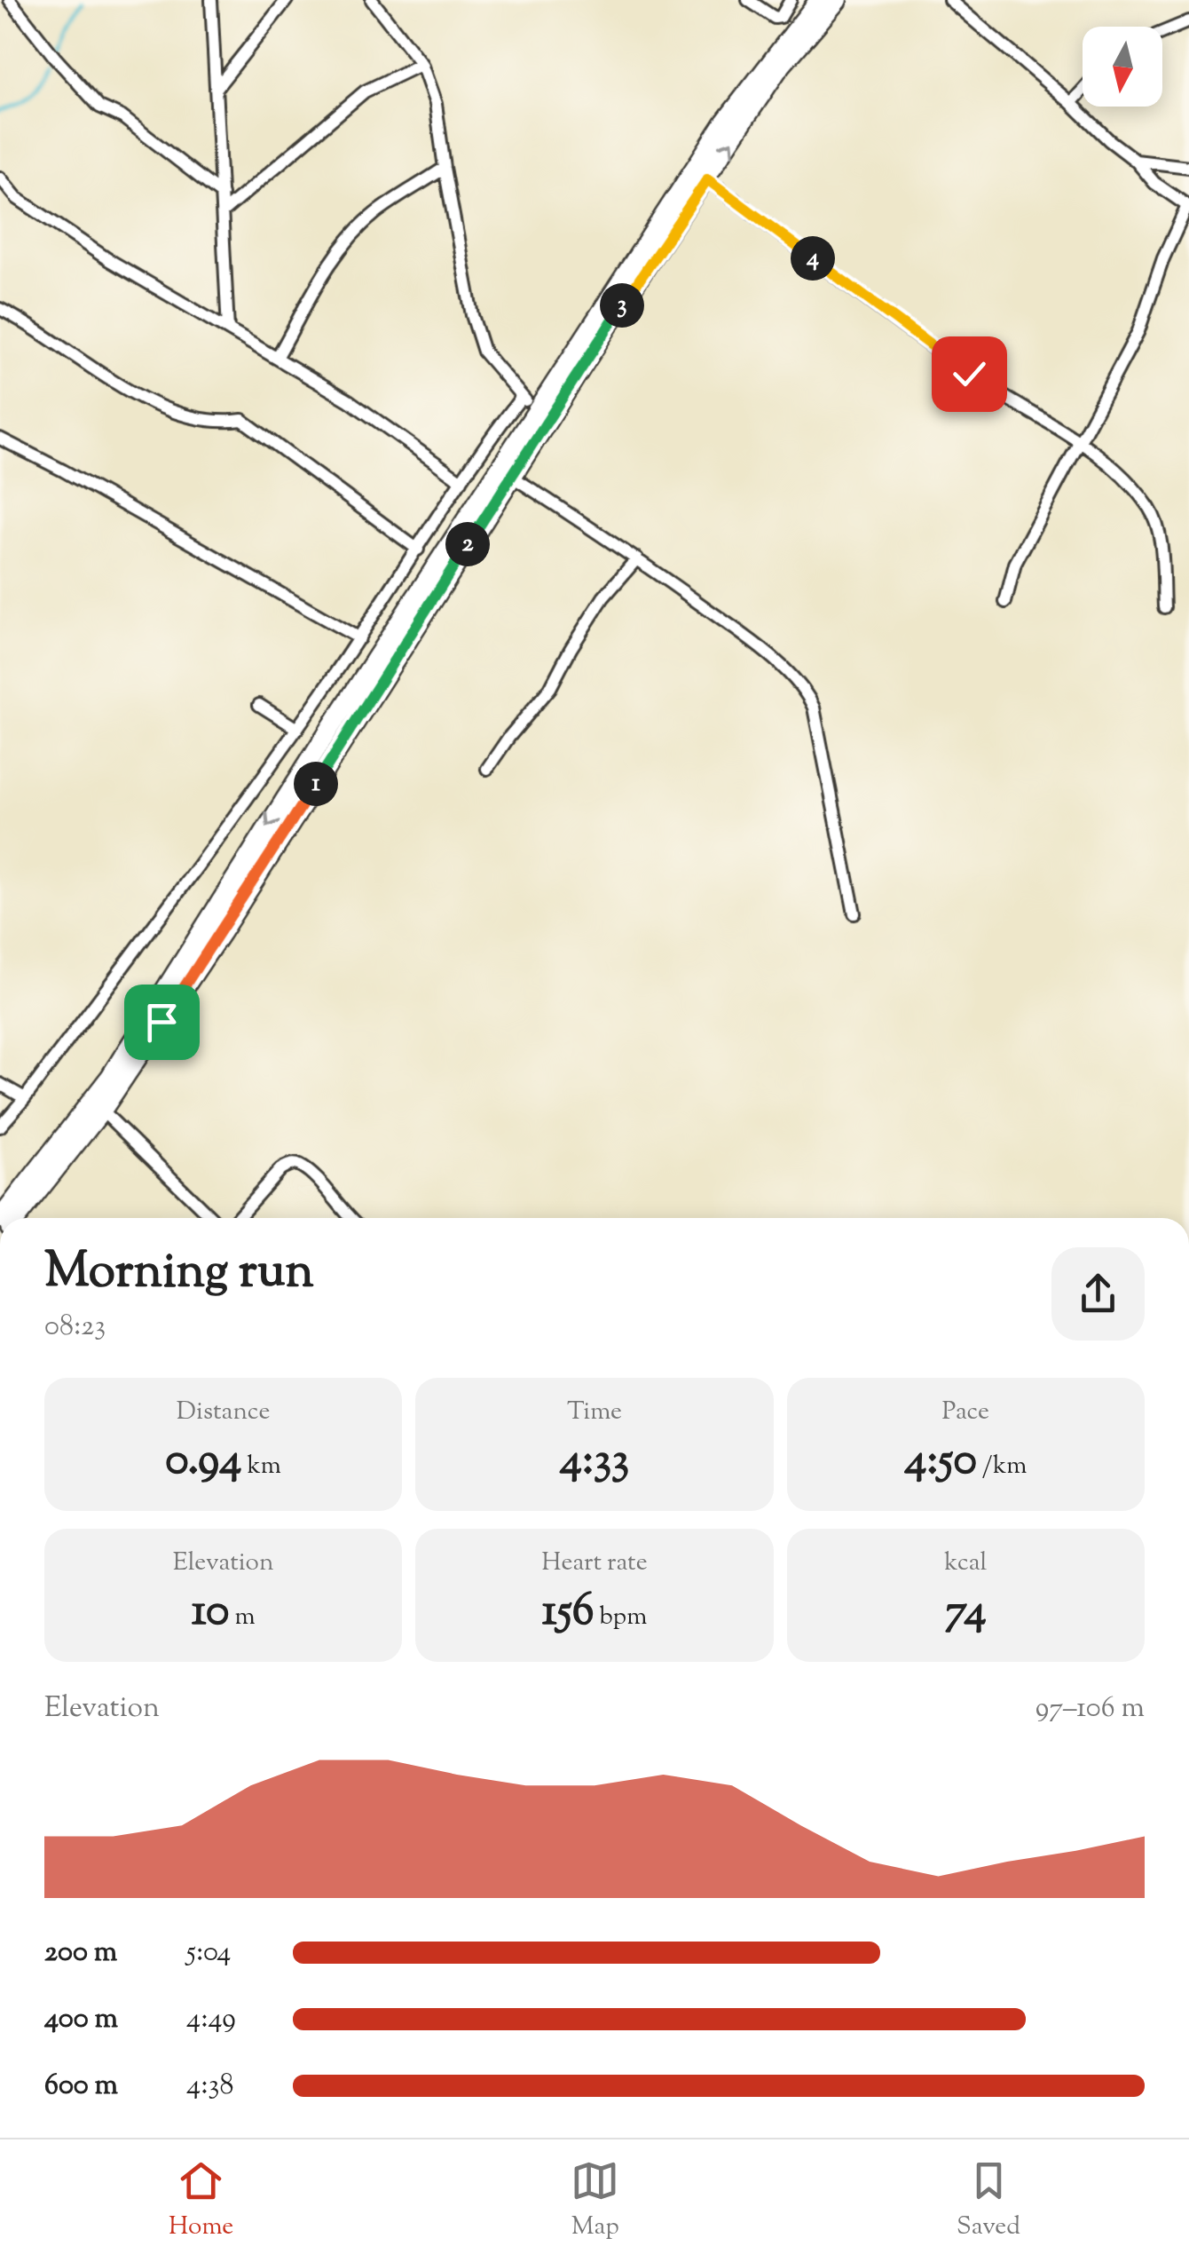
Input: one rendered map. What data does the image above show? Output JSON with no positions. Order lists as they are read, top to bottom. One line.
{"north":"bottom","page":{"pins":["4","3","2","1"],"heading":["Morning run","08:23"],"stats":[["Distance","0.94 km"],["Time","4:33"],["Pace","4:50 /km"],["Elevation","10 m"],["Heart rate","156 bpm"],["kcal","74"]],"chart":["Elevation","97–106 m"],"list":[{"name":"200 m","note":"5:04"},{"name":"400 m","note":"4:49"},{"name":"600 m","note":"4:38"}],"tabs":["Home","Map","Saved"]}}
